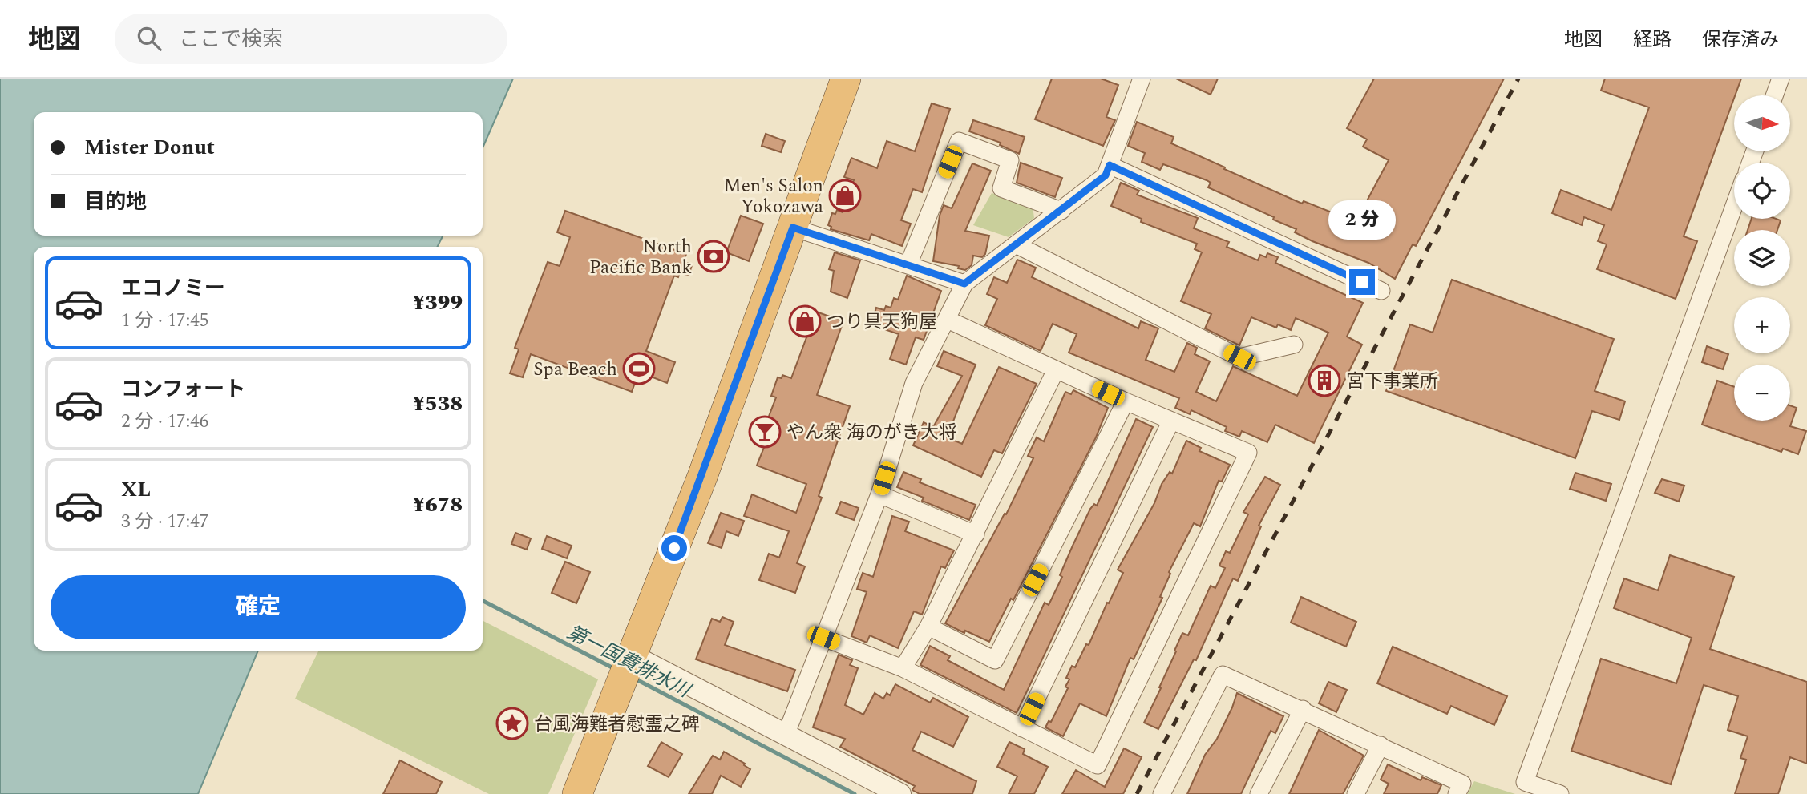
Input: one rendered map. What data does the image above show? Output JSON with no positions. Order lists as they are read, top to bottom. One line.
{"water":["第一国費排水川"],"places":{"shop":["Men's Salon Yokozawa","つり具天狗屋"],"bank":["North Pacific Bank"],"sports":["Spa Beach"],"building":["宮下事業所"],"bar":["やん衆 海のがき大将"],"place":["台風海難者慰霊之碑"]},"north":"right","page":{"header":"地図","search":"ここで検索","nav":["地図","経路","保存済み"],"map_buttons":["+","−"],"banner":["Mister Donut","目的地"],"bubble":"2 分","list":[{"name":"エコノミー","note":"1 分 · 17:45","value":"¥399"},{"name":"コンフォート","note":"2 分 · 17:46","value":"¥538"},{"name":"XL","note":"3 分 · 17:47","value":"¥678"}],"buttons":"確定"}}
